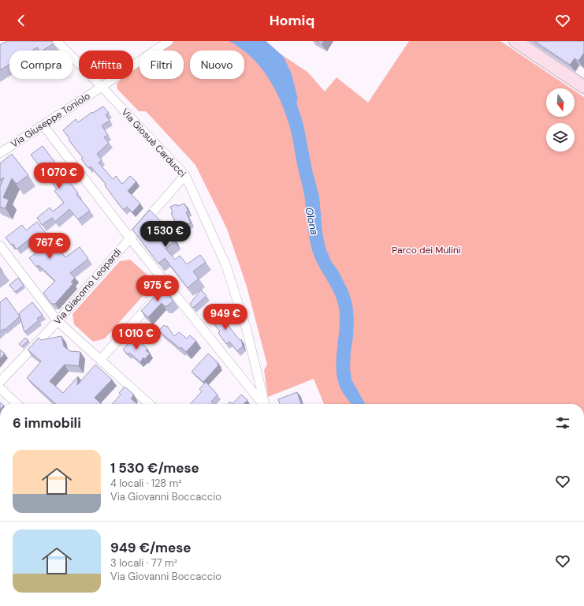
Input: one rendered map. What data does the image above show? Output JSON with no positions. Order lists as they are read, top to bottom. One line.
{"streets":{"street":["Via Giuseppe Toniolo","Via Giosuè Carducci","Via Giacomo Leopardi"]},"crossings":[["Via Giuseppe Toniolo","Via Giosuè Carducci"],["Via Giosuè Carducci","Via Giacomo Leopardi"]],"water":["Olona"],"parks":["Parco dei Mulini"],"north":"bottom","page":{"header":"Homiq","chip":["Compra","Affitta","Filtri","Nuovo"],"price":["1 070 €","1 530 €","767 €","975 €","949 €","1 010 €"],"heading":"6 immobili","list":[{"name":"1 530 €/mese","note":"4 locali · 128 m² · Via Giovanni Boccaccio"},{"name":"949 €/mese","note":"3 locali · 77 m² · Via Giovanni Boccaccio"}]}}
